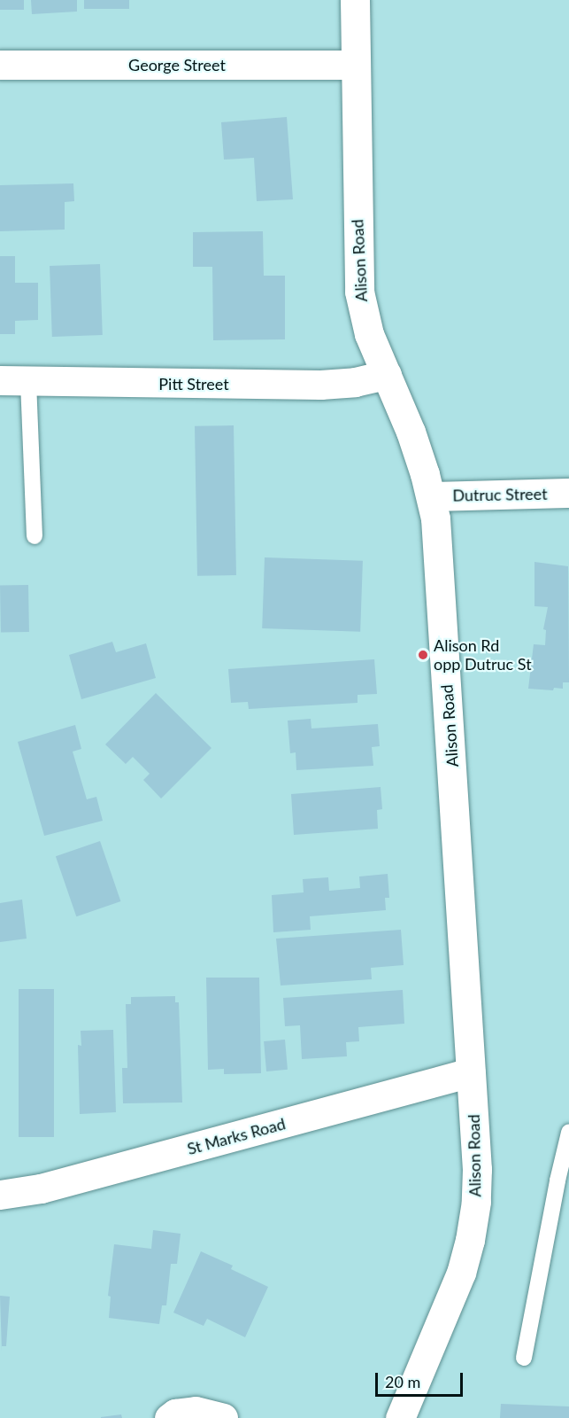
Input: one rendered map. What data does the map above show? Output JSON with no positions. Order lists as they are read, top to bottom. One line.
{"streets":{"main road":["George Street","Alison Road","Pitt Street","Dutruc Street","St Marks Road"]},"crossings":[["George Street","Alison Road"],["Alison Road","Pitt Street"],["Alison Road","Dutruc Street"],["Alison Road","St Marks Road"]],"places":["Alison Rd opp Dutruc St"],"scale_bar":"20 m"}
